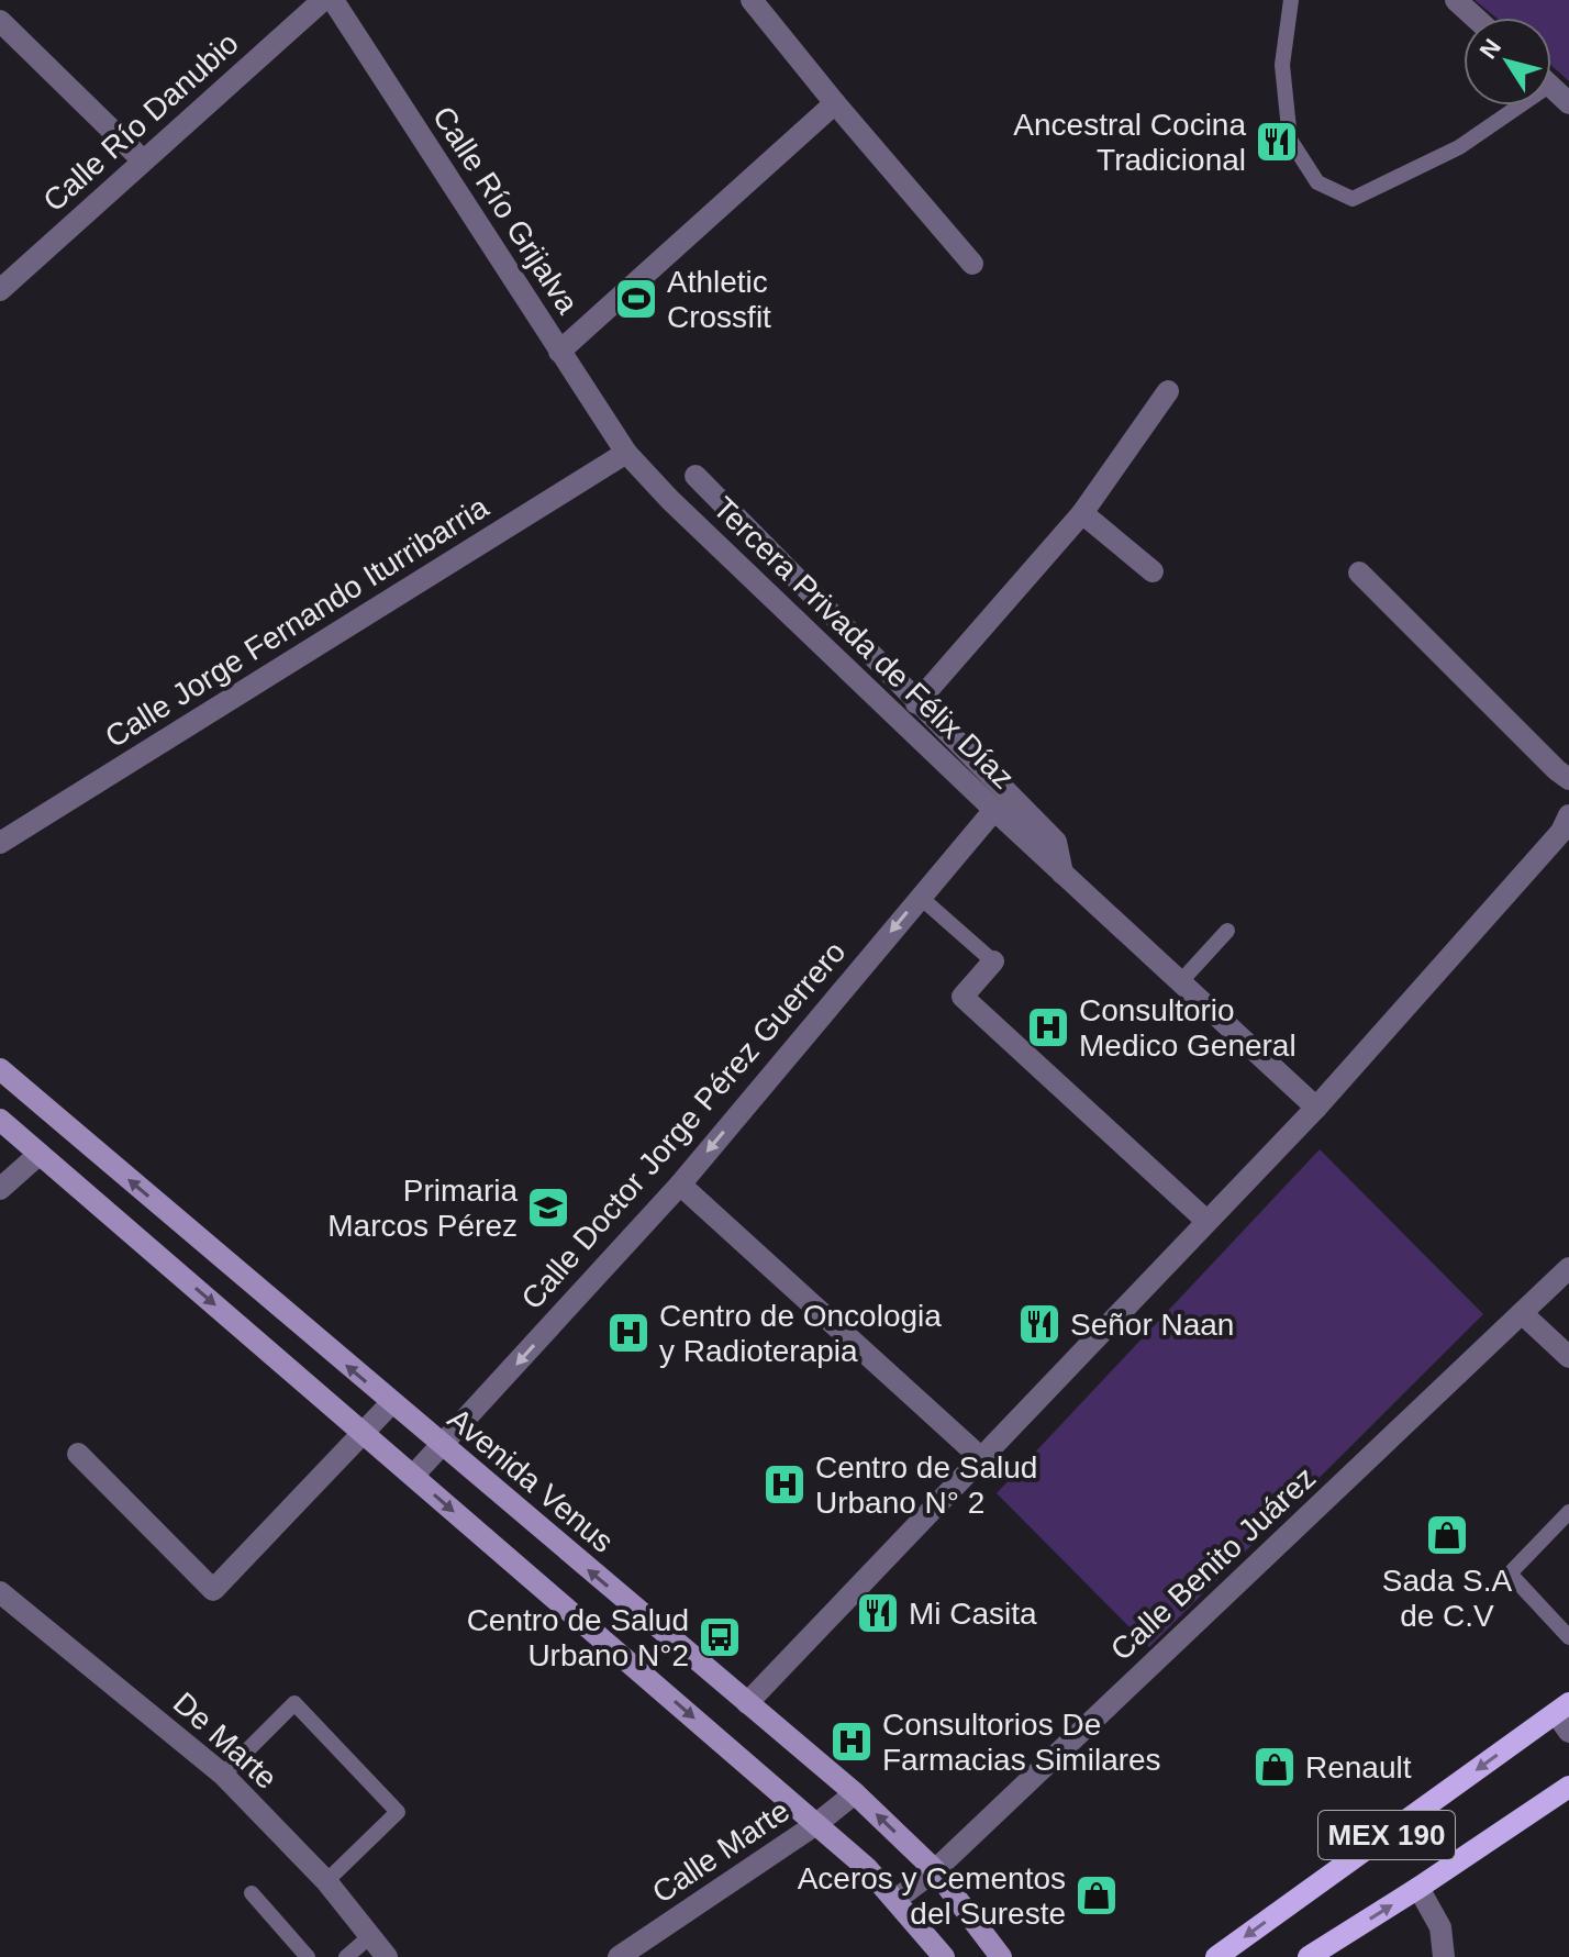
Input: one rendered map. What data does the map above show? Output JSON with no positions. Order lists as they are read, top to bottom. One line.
{"streets":{"main road":["Avenida Venus","MEX 190"],"street":["Calle Río Danubio","Calle Río Grijalva","Calle Jorge Fernando Iturribarria","Tercera Privada de Félix Díaz","Calle Doctor Jorge Pérez Guerrero","Calle Benito Juárez","De Marte","Calle Marte"]},"crossings":[["Calle Río Grijalva","Calle Jorge Fernando Iturribarria"],["Calle Río Grijalva","Tercera Privada de Félix Díaz"],["Calle Jorge Fernando Iturribarria","Tercera Privada de Félix Díaz"],["Tercera Privada de Félix Díaz","Calle Doctor Jorge Pérez Guerrero"],["Calle Doctor Jorge Pérez Guerrero","Avenida Venus"],["Avenida Venus","Calle Benito Juárez"],["Avenida Venus","Calle Marte"]],"one_way":["Calle Doctor Jorge Pérez Guerrero"],"places":{"restaurant":["Ancestral Cocina Tradicional","Señor Naan","Mi Casita"],"sports":["Athletic Crossfit"],"hospital":["Consultorio Medico General","Centro de Oncologia y Radioterapia","Centro de Salud Urbano N° 2","Consultorios De Farmacias Similares"],"school or university":["Primaria Marcos Pérez"],"shop":["Sada S.A de C.V","Renault","Aceros y Cementos del Sureste"],"bus stop":["Centro de Salud Urbano N°2"]},"north":"top left"}
